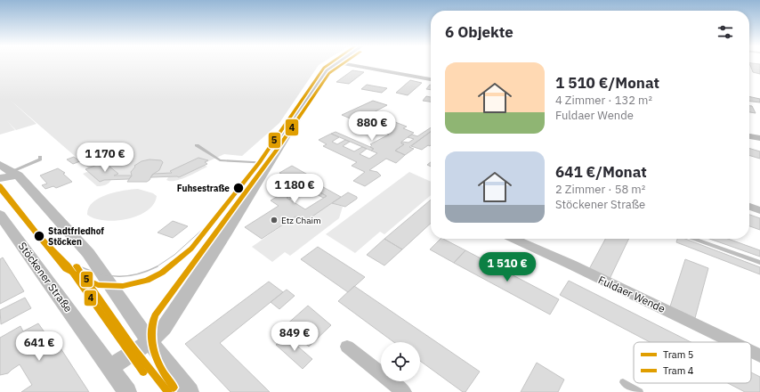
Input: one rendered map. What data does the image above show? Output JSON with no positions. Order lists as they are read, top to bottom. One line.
{"streets":{"street":["Stöckener Straße","Fuldaer Wende"]},"places":["Fuhsestraße","Etz Chaim","Stadtfriedhof Stöcken"],"lines":["tram line 5","tram line 4"],"legend":["Tram 5","Tram 4"],"page":{"heading":"6 Objekte","list":[{"name":"1 510 €/Monat","note":"4 Zimmer · 132 m² · Fuldaer Wende"},{"name":"641 €/Monat","note":"2 Zimmer · 58 m² · Stöckener Straße"}],"price":["880 €","1 170 €","1 180 €","1 510 €","849 €","641 €"]}}
